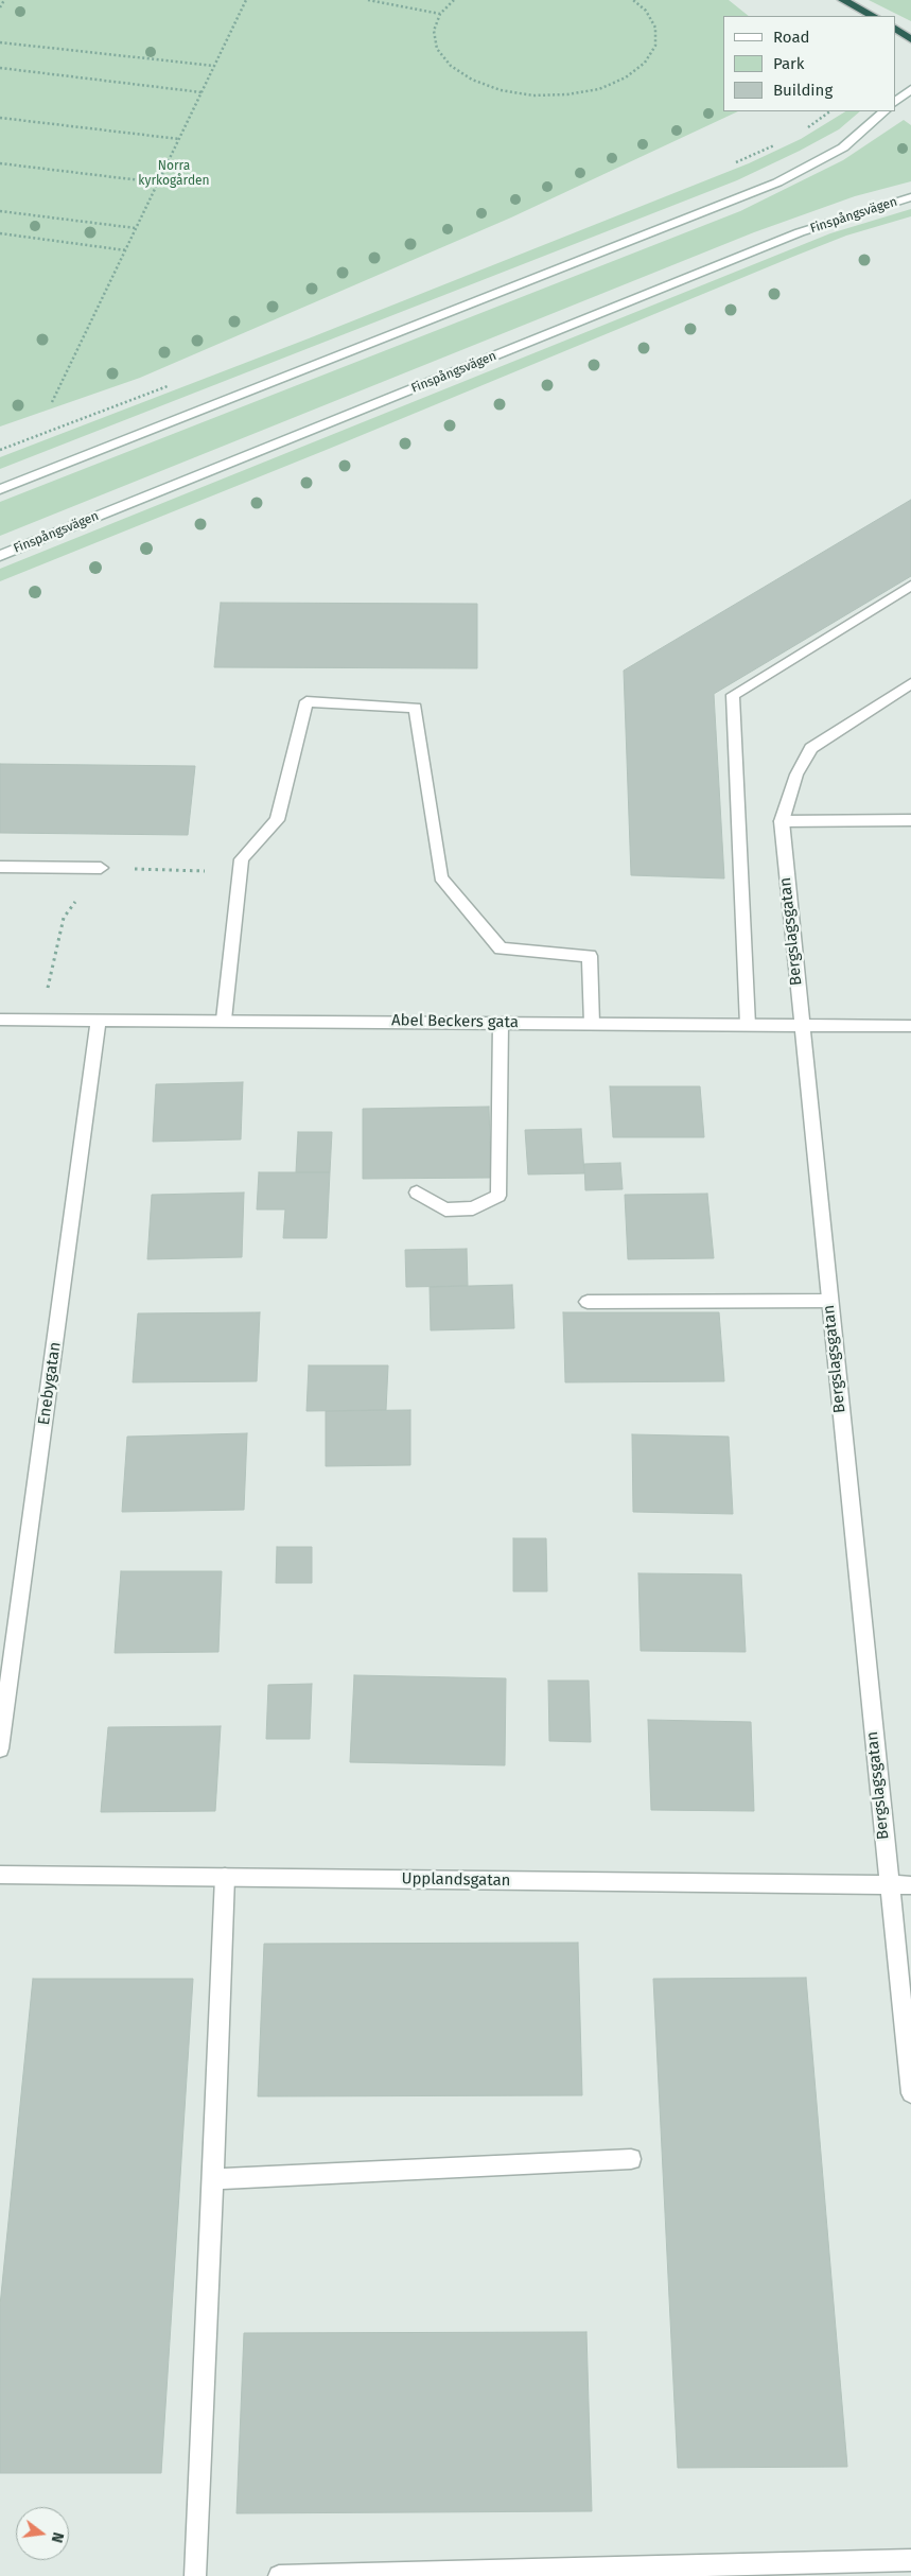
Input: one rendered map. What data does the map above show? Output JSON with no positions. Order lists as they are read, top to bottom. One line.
{"streets":{"street":["Finspångsvägen","Bergslagsgatan","Abel Beckers gata","Enebygatan","Upplandsgatan"]},"crossings":[["Bergslagsgatan","Abel Beckers gata"],["Bergslagsgatan","Upplandsgatan"],["Abel Beckers gata","Enebygatan"]],"parks":["Norra kyrkogården"],"legend":["Road","Park","Building"],"north":"right"}
